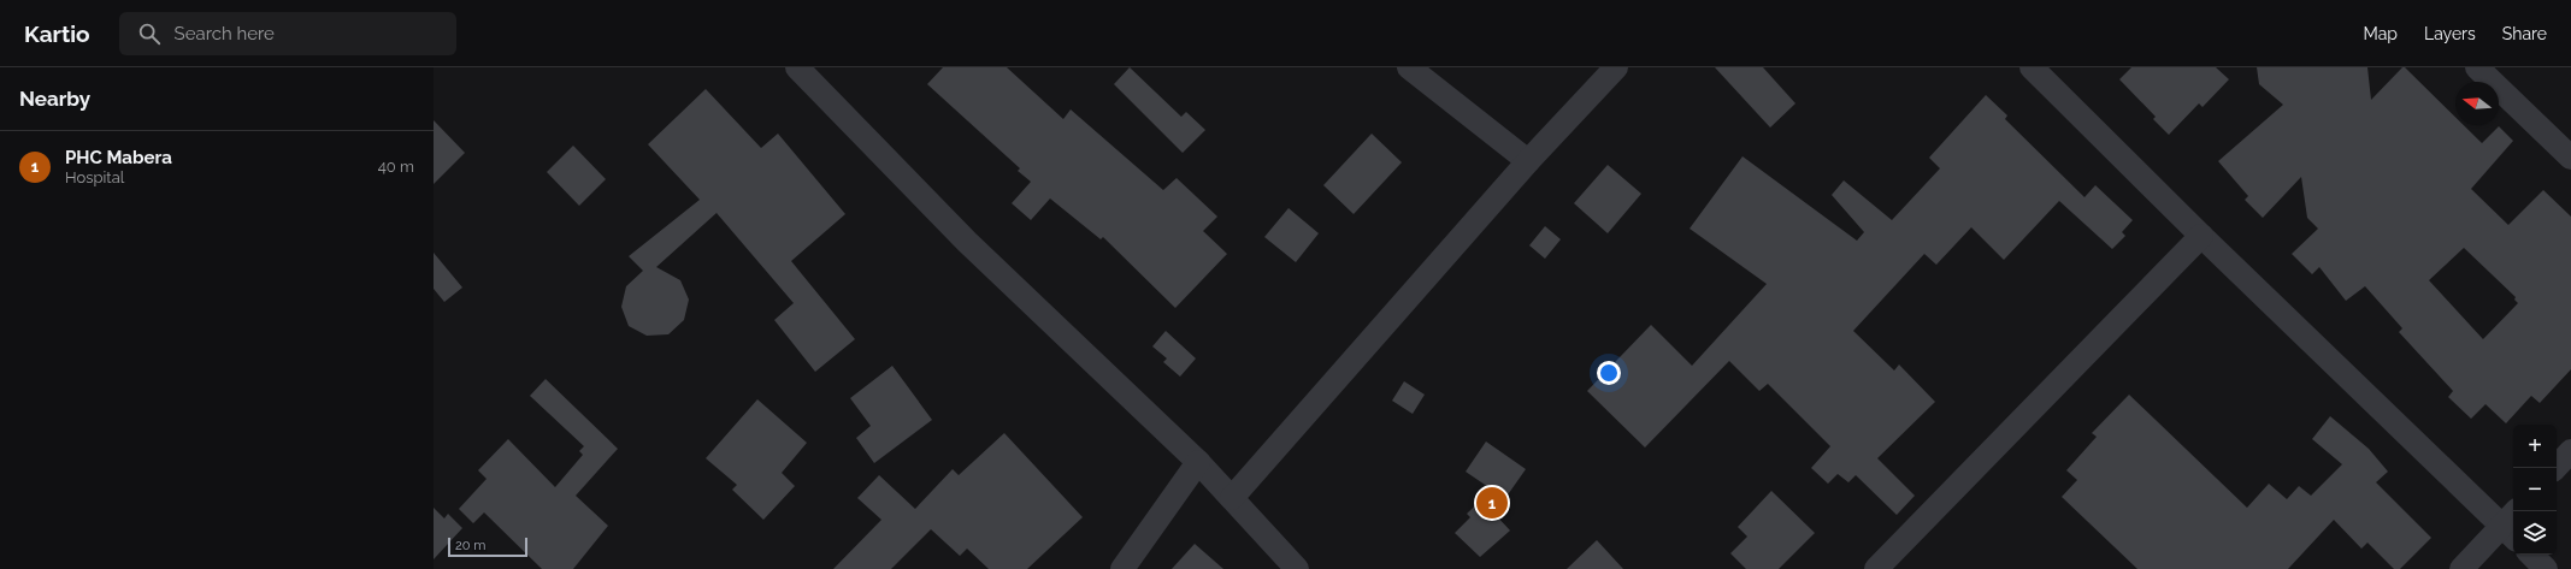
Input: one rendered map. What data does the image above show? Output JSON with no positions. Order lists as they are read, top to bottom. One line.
{"scale_bar":"20 m","north":"left","page":{"header":"Kartio","search":"Search here","nav":["Map","Layers","Share"],"heading":"Nearby","list":[{"mark":"1","name":"PHC Mabera","note":"Hospital","value":"40 m"}],"map_buttons":["+","−"],"pins":"1","scale":"20 m"}}
